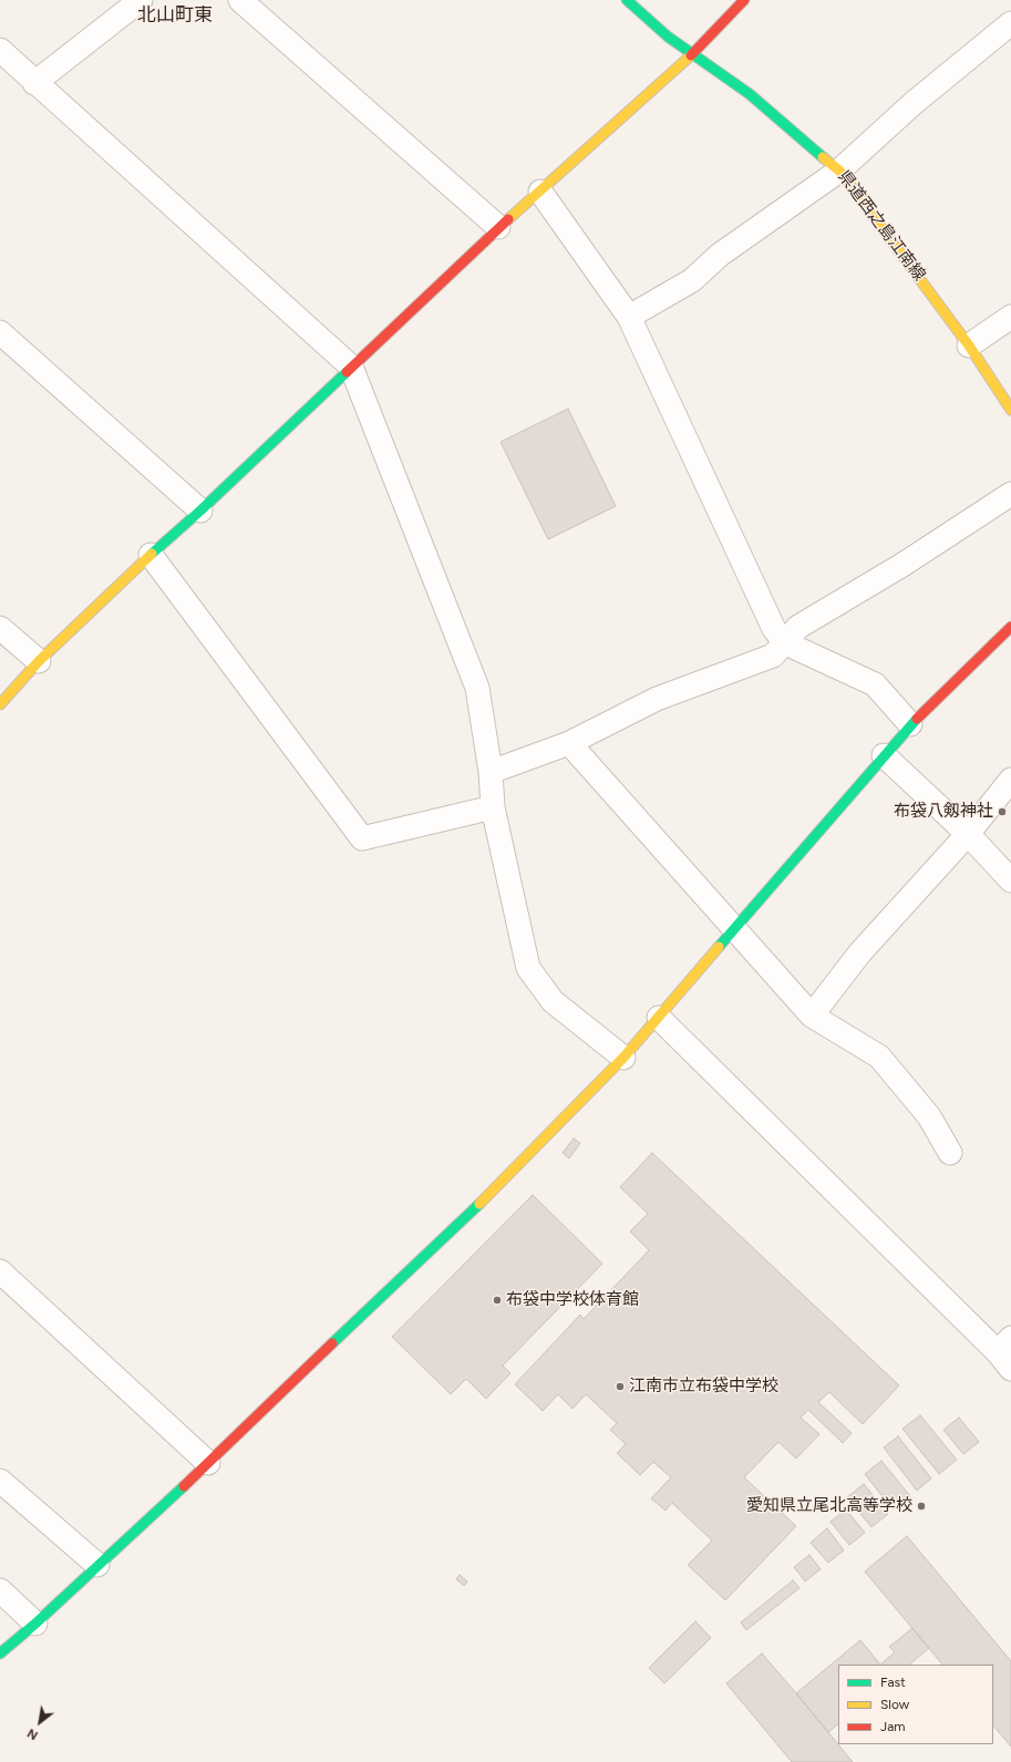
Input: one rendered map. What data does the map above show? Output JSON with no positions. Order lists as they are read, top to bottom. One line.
{"streets":{"street":["県道西之島江南線"]},"districts":["北山町東"],"places":["布袋八剱神社","布袋中学校体育館","江南市立布袋中学校","愛知県立尾北高等学校"],"legend":["Fast","Slow","Jam"],"north":"bottom left"}
